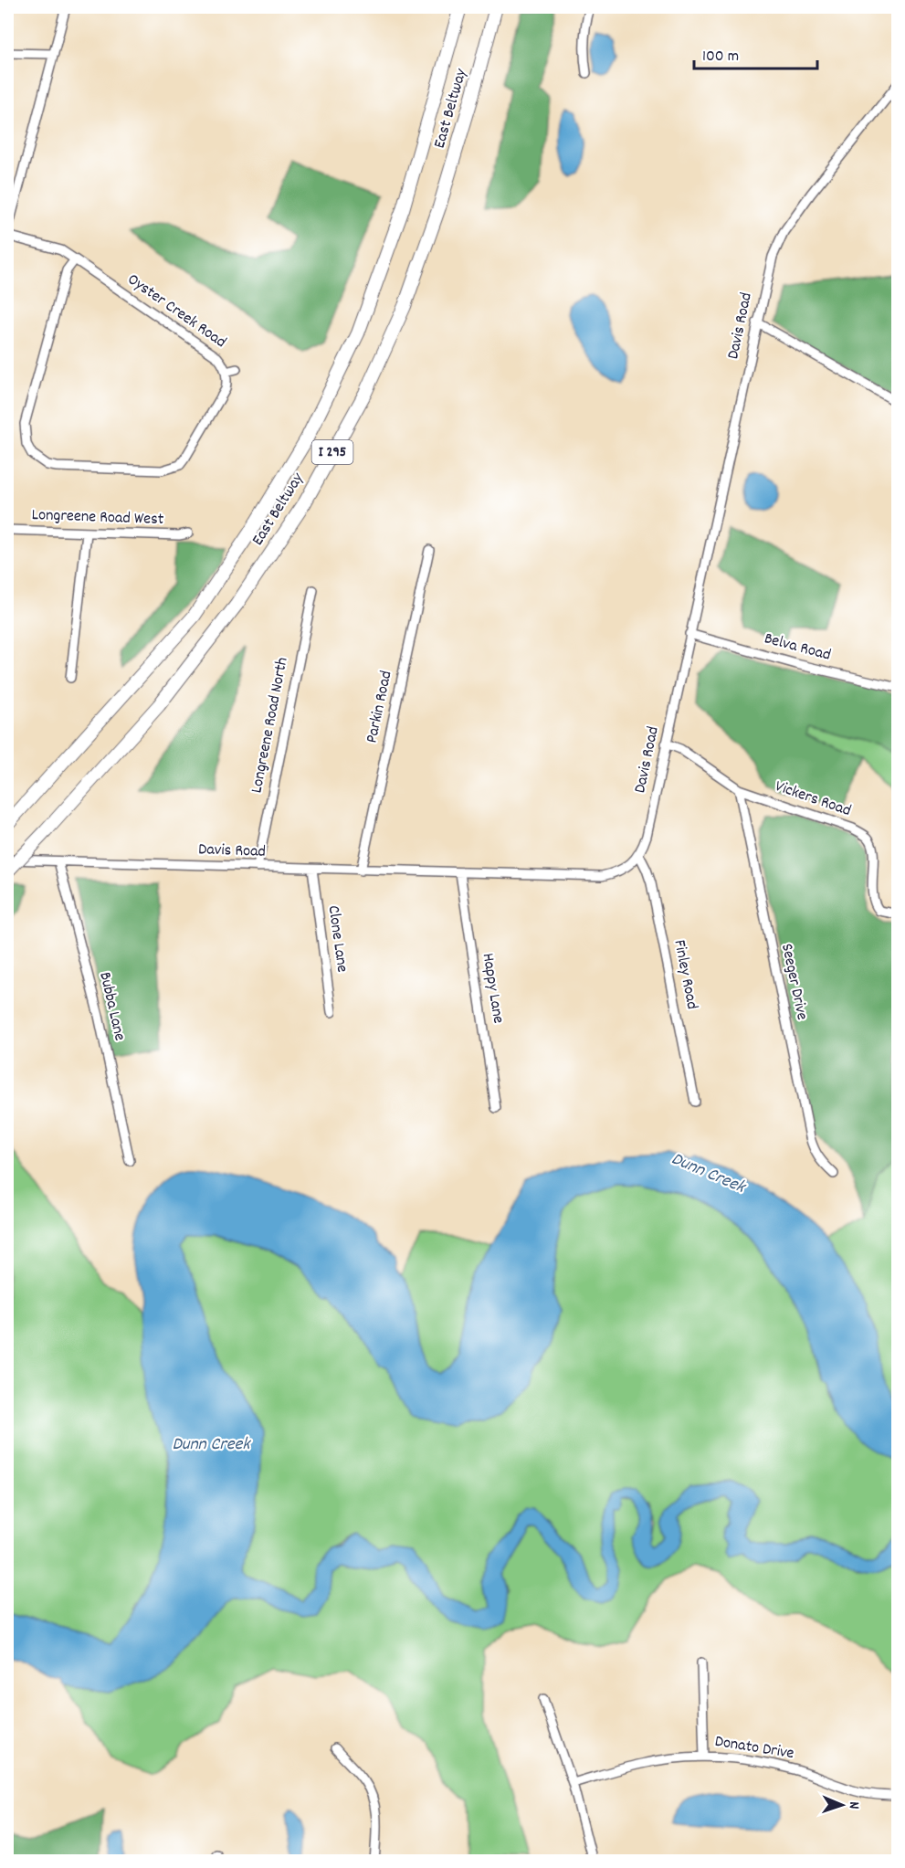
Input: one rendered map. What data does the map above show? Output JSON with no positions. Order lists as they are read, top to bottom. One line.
{"streets":{"highway":["East Beltway","I 295"],"street":["Oyster Creek Road","Davis Road","Longreene Road West","Belva Road","Parkin Road","Longreene Road North","Vickers Road","Clone Lane","Finley Road","Seeger Drive","Happy Lane","Bubba Lane","Donato Drive"]},"crossings":[["Davis Road","Belva Road"],["Davis Road","Parkin Road"],["Davis Road","Longreene Road North"],["Davis Road","Vickers Road"],["Davis Road","Clone Lane"],["Davis Road","Finley Road"],["Davis Road","Happy Lane"],["Davis Road","Bubba Lane"],["Vickers Road","Seeger Drive"]],"water":["Dunn Creek"],"scale_bar":"100 m","north":"right"}
